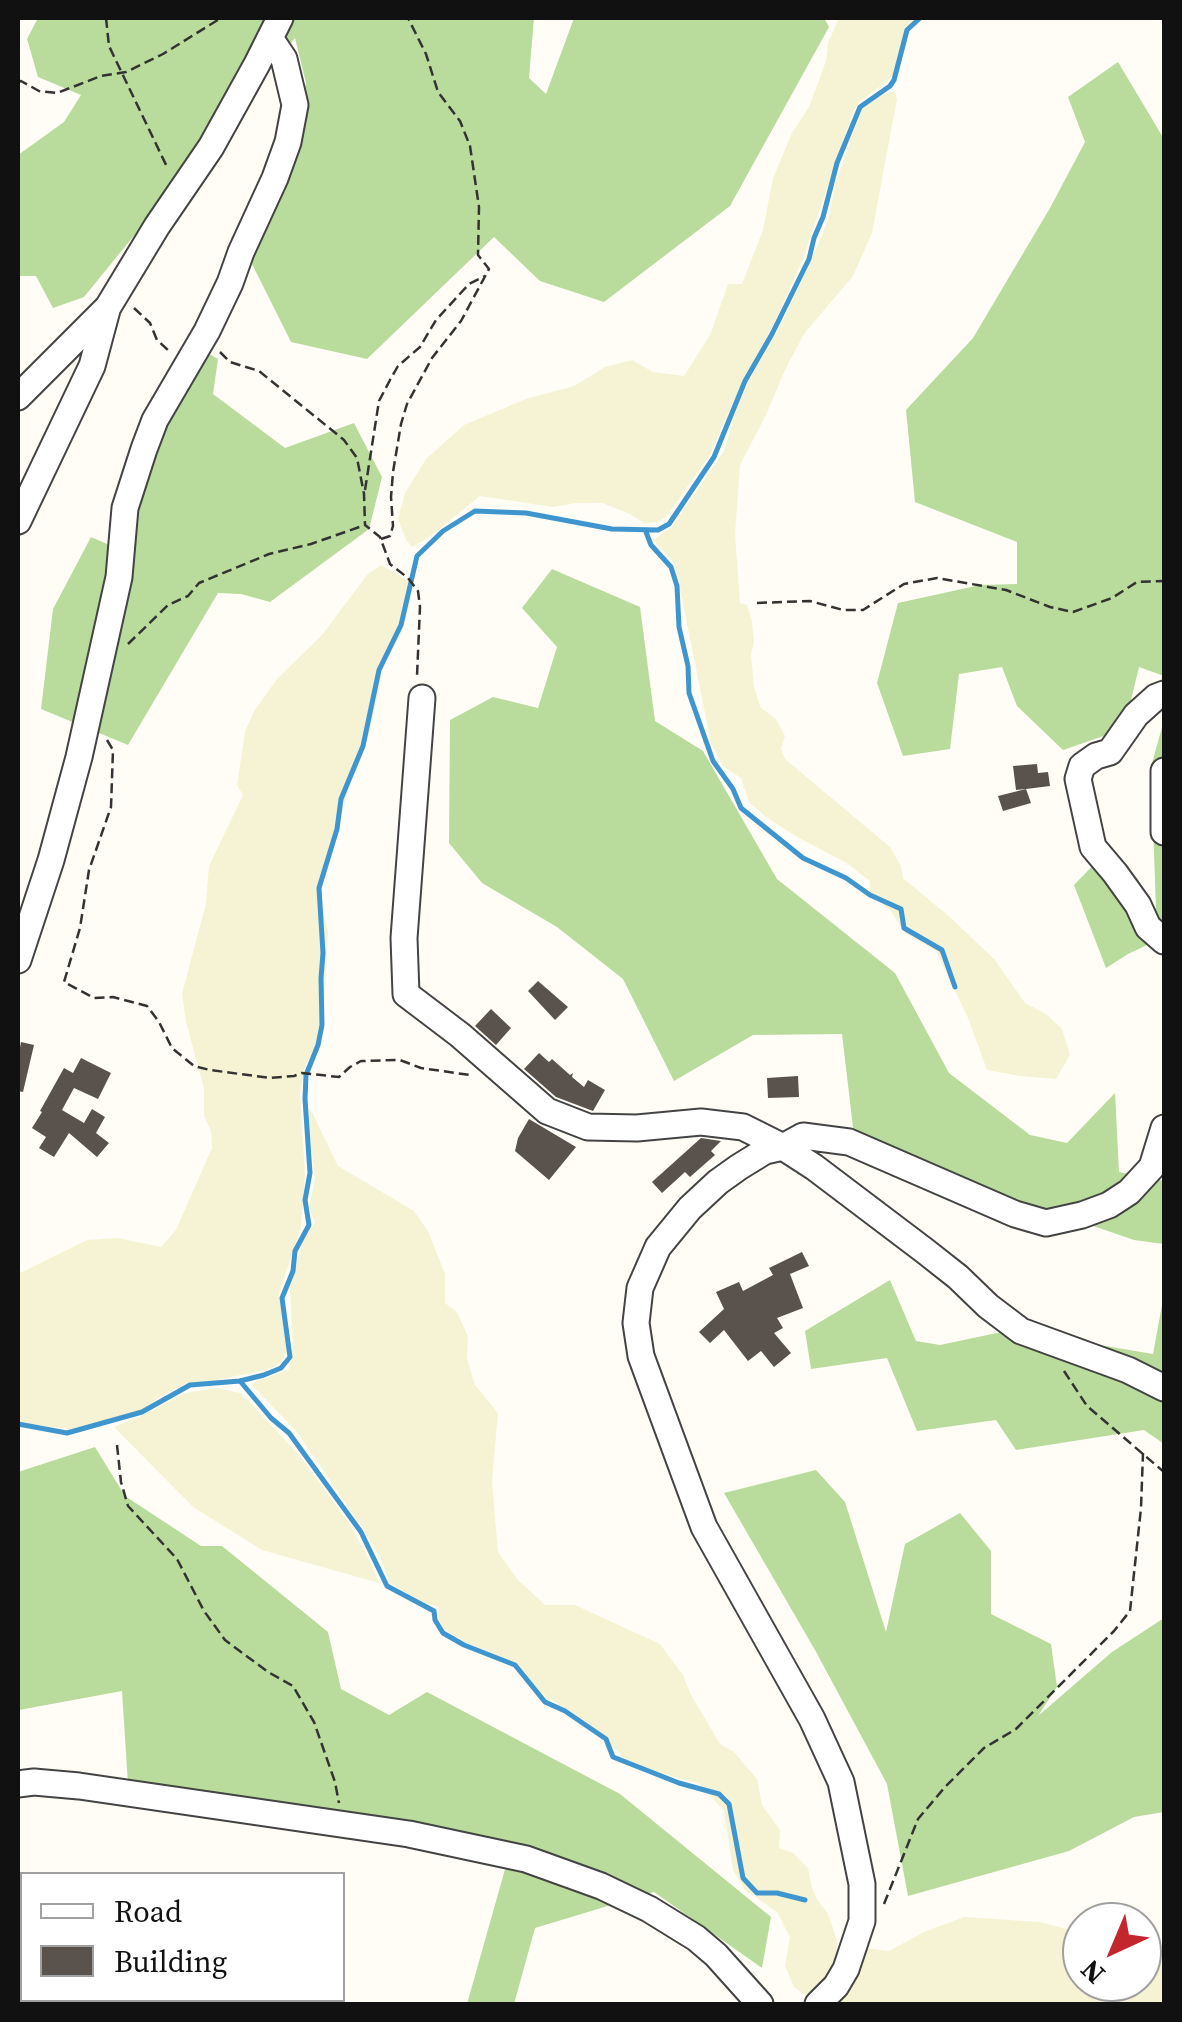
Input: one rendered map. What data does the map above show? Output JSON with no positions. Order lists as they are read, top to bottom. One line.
{"legend":["Road","Building"],"north":"bottom left"}
